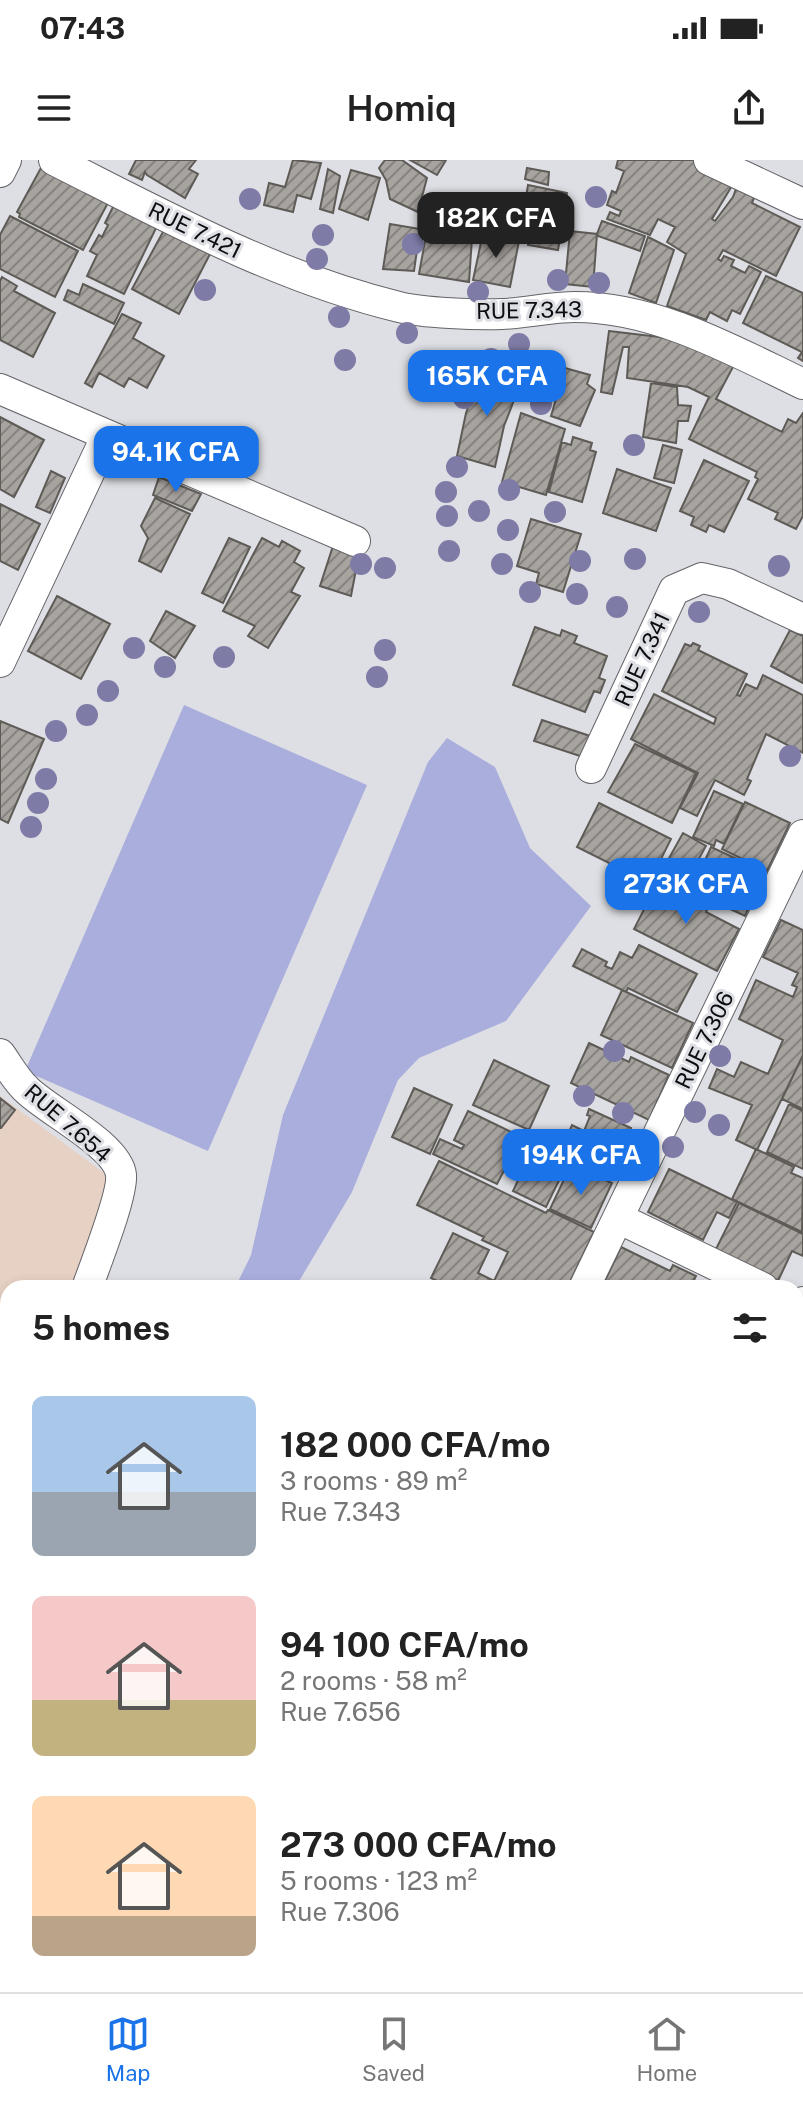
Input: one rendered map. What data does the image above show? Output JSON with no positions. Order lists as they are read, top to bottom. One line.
{"streets":{"street":["RUE 7.421","RUE 7.343","RUE 7.341","RUE 7.306","RUE 7.654"]},"crossings":[["RUE 7.421","RUE 7.343"]],"page":{"status":"07:43","header":"Homiq","price":["182K CFA","165K CFA","94.1K CFA","273K CFA","194K CFA"],"heading":"5 homes","list":[{"name":"182 000 CFA/mo","note":"3 rooms · 89 m² · Rue 7.343"},{"name":"94 100 CFA/mo","note":"2 rooms · 58 m² · Rue 7.656"},{"name":"273 000 CFA/mo","note":"5 rooms · 123 m² · Rue 7.306"}],"tabs":["Map","Saved","Home"]}}
